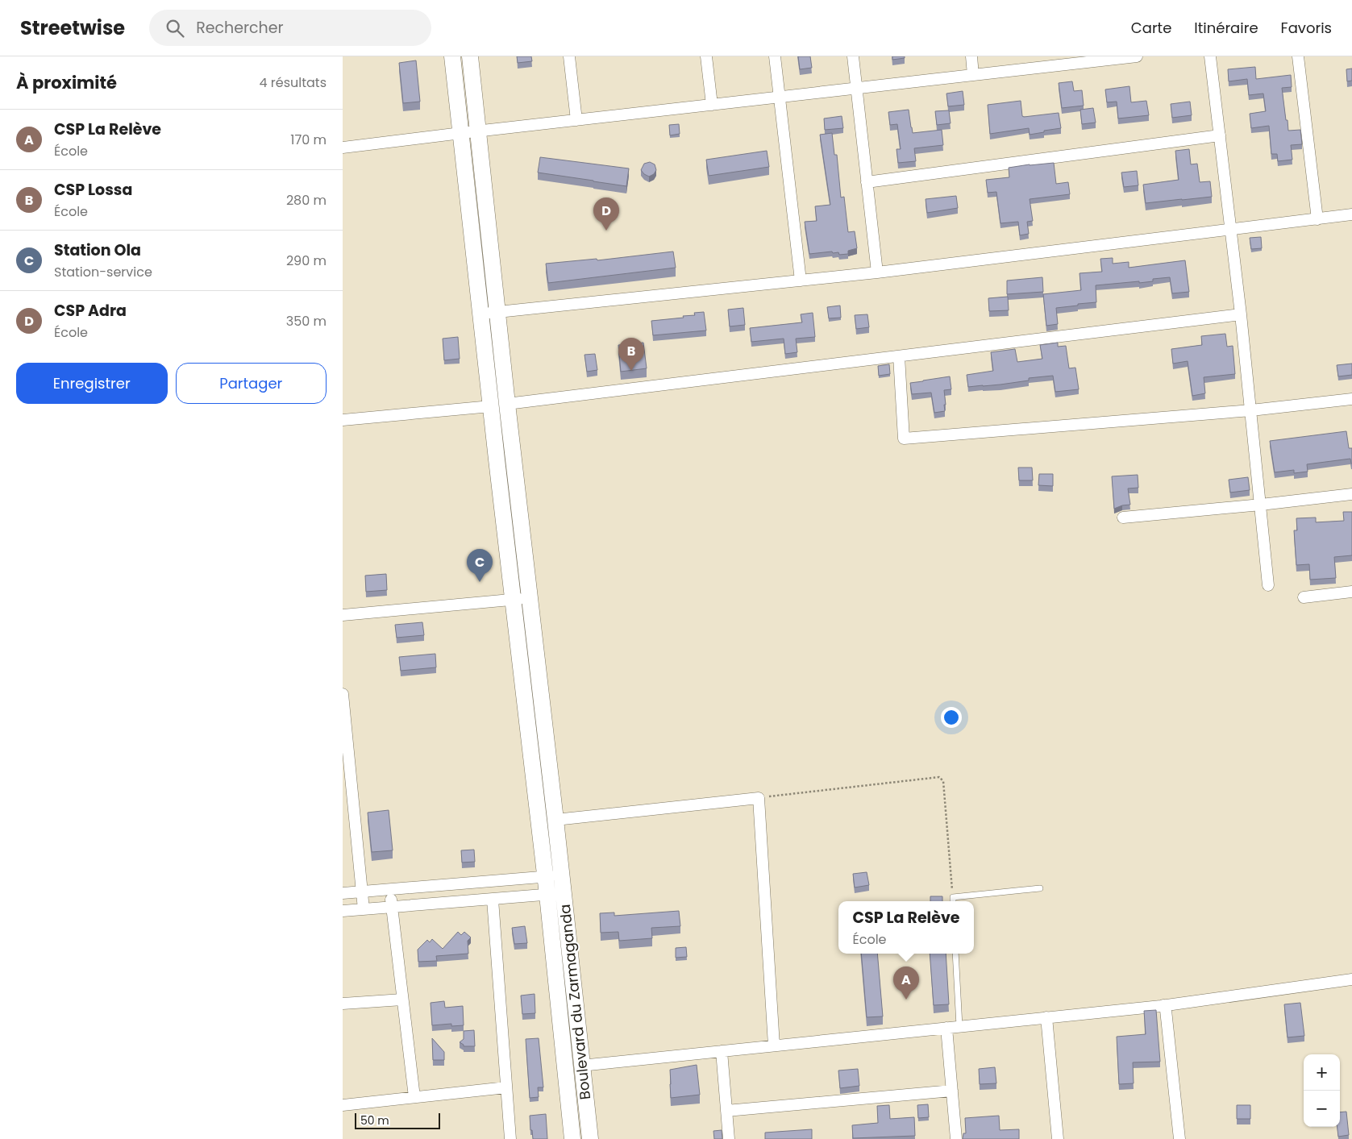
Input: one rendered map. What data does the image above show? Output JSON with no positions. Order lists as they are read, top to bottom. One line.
{"streets":{"main road":["Boulevard du Zarmaganda"]},"scale_bar":"50 m","page":{"header":"Streetwise","search":"Rechercher","nav":["Carte","Itinéraire","Favoris"],"heading":["À proximité","4 résultats"],"list":[{"mark":"A","name":"CSP La Relève","note":"École","value":"170 m"},{"mark":"B","name":"CSP Lossa","note":"École","value":"280 m"},{"mark":"C","name":"Station Ola","note":"Station-service","value":"290 m"},{"mark":"D","name":"CSP Adra","note":"École","value":"350 m"}],"pins":["D","B","C","A"],"buttons":["Enregistrer","Partager"],"popup":["CSP La Relève","École"],"map_buttons":["+","−"],"scale":"50 m"}}
